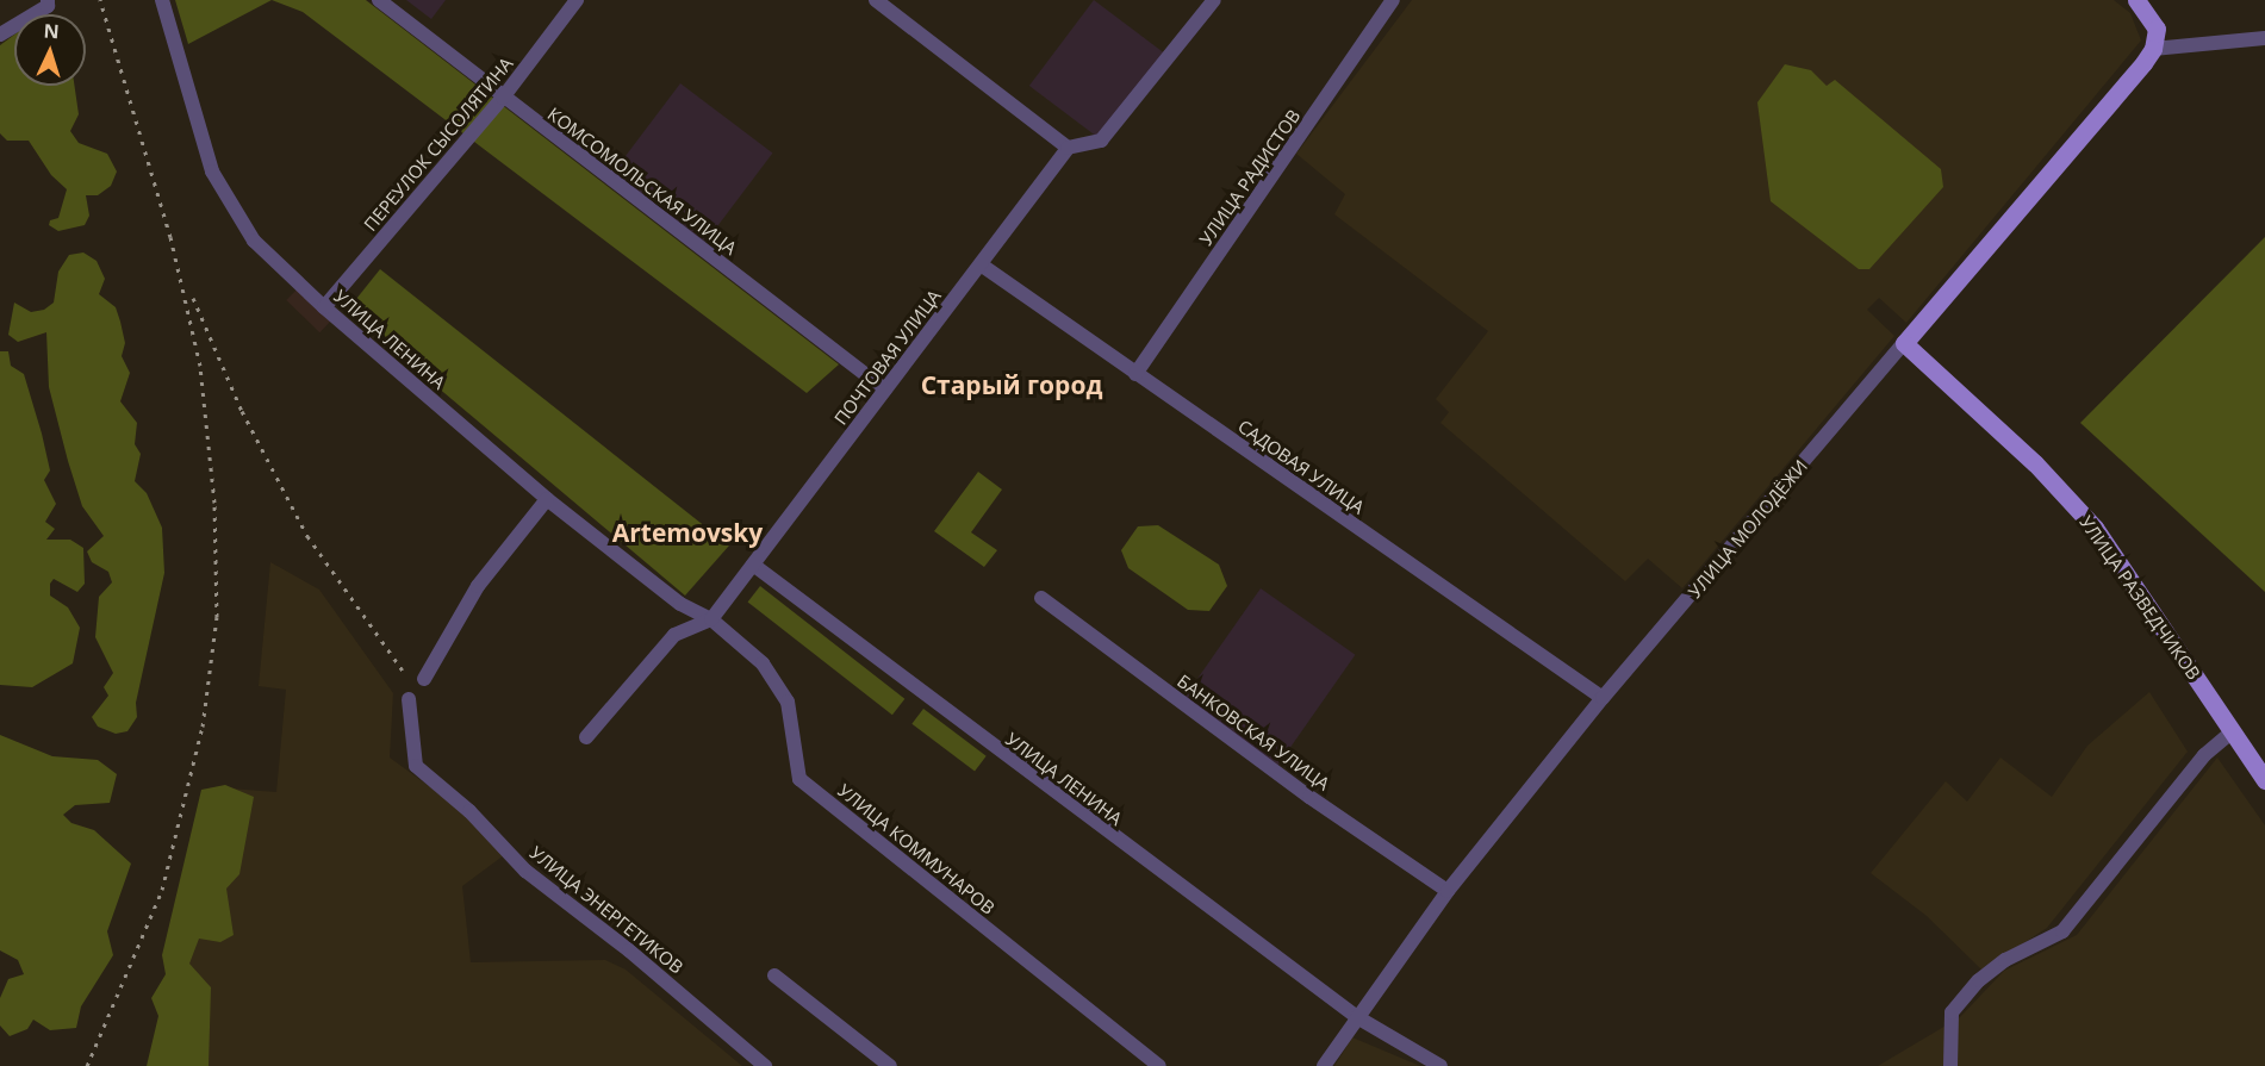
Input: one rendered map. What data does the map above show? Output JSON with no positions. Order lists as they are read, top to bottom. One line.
{"streets":{"main road":["УЛИЦА МОЛОДЁЖИ","УЛИЦА РАЗВЕДЧИКОВ"],"street":["ПЕРЕУЛОК СЫСОЛЯТИНА","УЛИЦА РАДИСТОВ","КОМСОМОЛЬСКАЯ УЛИЦА","УЛИЦА ЛЕНИНА","ПОЧТОВАЯ УЛИЦА","САДОВАЯ УЛИЦА","БАНКОВСКАЯ УЛИЦА","УЛИЦА КОММУНАРОВ","УЛИЦА ЭНЕРГЕТИКОВ"]},"crossings":[["ПЕРЕУЛОК СЫСОЛЯТИНА","КОМСОМОЛЬСКАЯ УЛИЦА"],["ПЕРЕУЛОК СЫСОЛЯТИНА","УЛИЦА ЛЕНИНА"],["УЛИЦА РАДИСТОВ","САДОВАЯ УЛИЦА"],["КОМСОМОЛЬСКАЯ УЛИЦА","ПОЧТОВАЯ УЛИЦА"],["УЛИЦА ЛЕНИНА","ПОЧТОВАЯ УЛИЦА"],["УЛИЦА ЛЕНИНА","УЛИЦА МОЛОДЁЖИ"],["УЛИЦА ЛЕНИНА","УЛИЦА КОММУНАРОВ"],["ПОЧТОВАЯ УЛИЦА","САДОВАЯ УЛИЦА"],["ПОЧТОВАЯ УЛИЦА","УЛИЦА КОММУНАРОВ"],["САДОВАЯ УЛИЦА","УЛИЦА МОЛОДЁЖИ"],["УЛИЦА МОЛОДЁЖИ","УЛИЦА РАЗВЕДЧИКОВ"],["УЛИЦА МОЛОДЁЖИ","БАНКОВСКАЯ УЛИЦА"]],"districts":["Старый город","Artemovsky"],"north":"top"}
